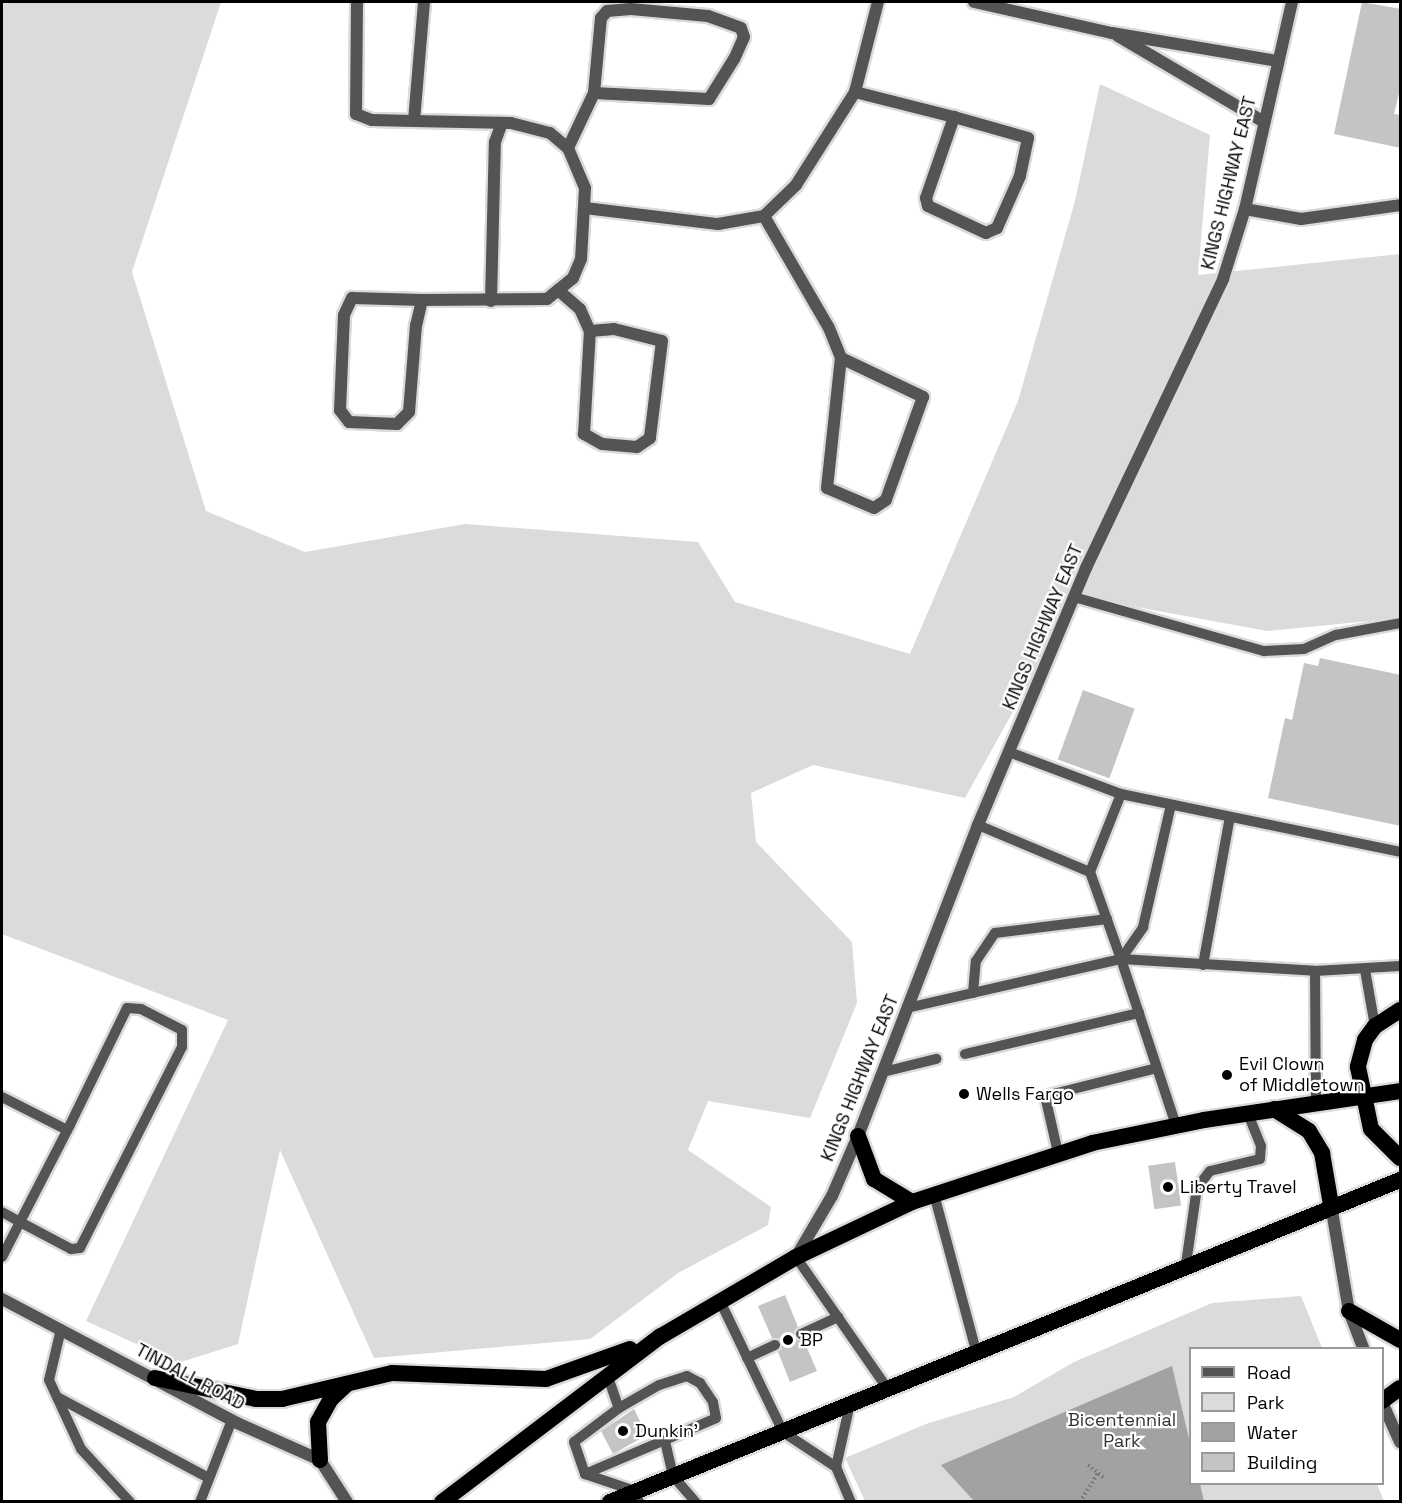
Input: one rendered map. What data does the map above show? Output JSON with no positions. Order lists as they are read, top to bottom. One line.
{"streets":{"street":["KINGS HIGHWAY EAST","TINDALL ROAD"]},"parks":["Bicentennial Park"],"places":["Evil Clown of Middletown","Wells Fargo","Liberty Travel","BP","Dunkin'"],"legend":["Road","Park","Water","Building"]}
